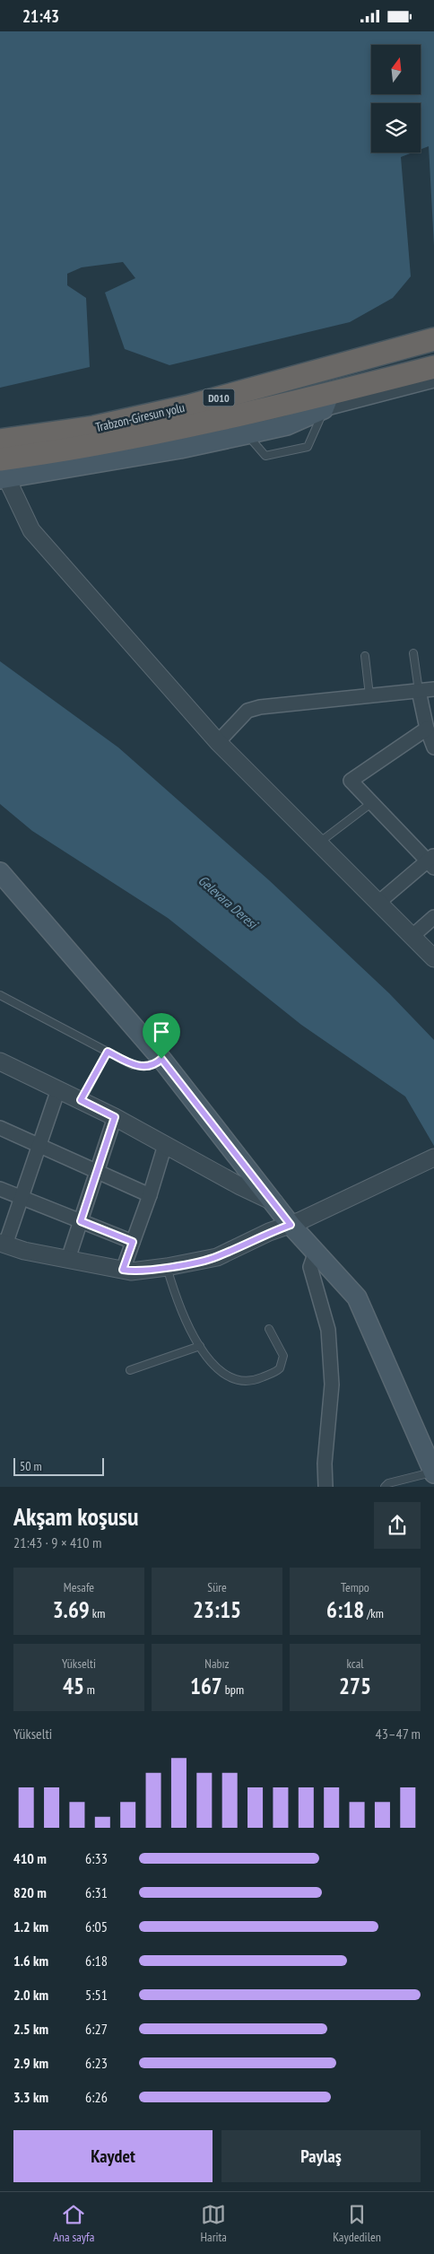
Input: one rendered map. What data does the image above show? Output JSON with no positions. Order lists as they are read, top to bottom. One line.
{"streets":{"highway":["D010","Trabzon-Giresun yolu"]},"water":["Gelevara Deresi"],"scale_bar":"50 m","north":"top","page":{"status":"21:43","scale":"50 m","heading":["Akşam koşusu","21:43 · 9 × 410 m"],"stats":[["Mesafe","3.69 km"],["Süre","23:15"],["Tempo","6:18 /km"],["Yükselti","45 m"],["Nabız","167 bpm"],["kcal","275"]],"chart":["Yükselti","43–47 m"],"list":[{"name":"410 m","note":"6:33"},{"name":"820 m","note":"6:31"},{"name":"1.2 km","note":"6:05"},{"name":"1.6 km","note":"6:18"},{"name":"2.0 km","note":"5:51"},{"name":"2.5 km","note":"6:27"},{"name":"2.9 km","note":"6:23"},{"name":"3.3 km","note":"6:26"}],"buttons":["Kaydet","Paylaş"],"tabs":["Ana sayfa","Harita","Kaydedilen"]}}
